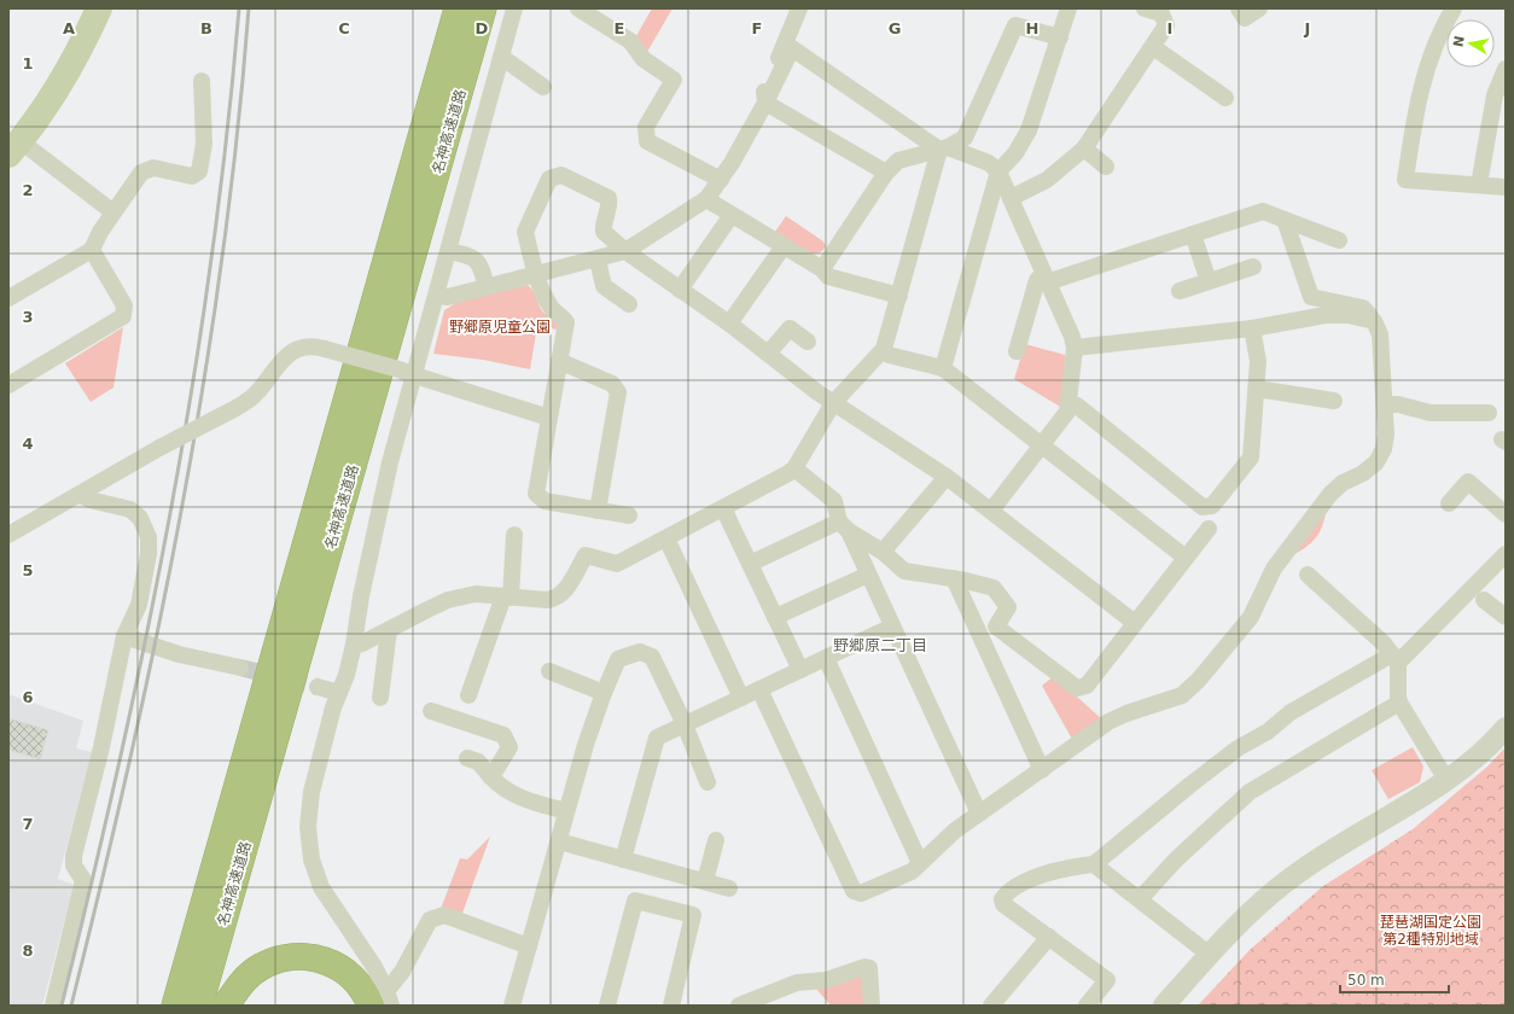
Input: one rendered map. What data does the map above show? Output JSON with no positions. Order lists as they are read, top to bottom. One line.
{"streets":{"highway":["名神高速道路"]},"districts":["野郷原二丁目"],"parks":["野郷原児童公園","琵琶湖国定公園 第2種特別地域"],"scale_bar":"50 m","north":"left","grid":{"columns":["A","B","C","D","E","F","G","H","I","J"],"rows":["1","2","3","4","5","6","7","8"]}}
